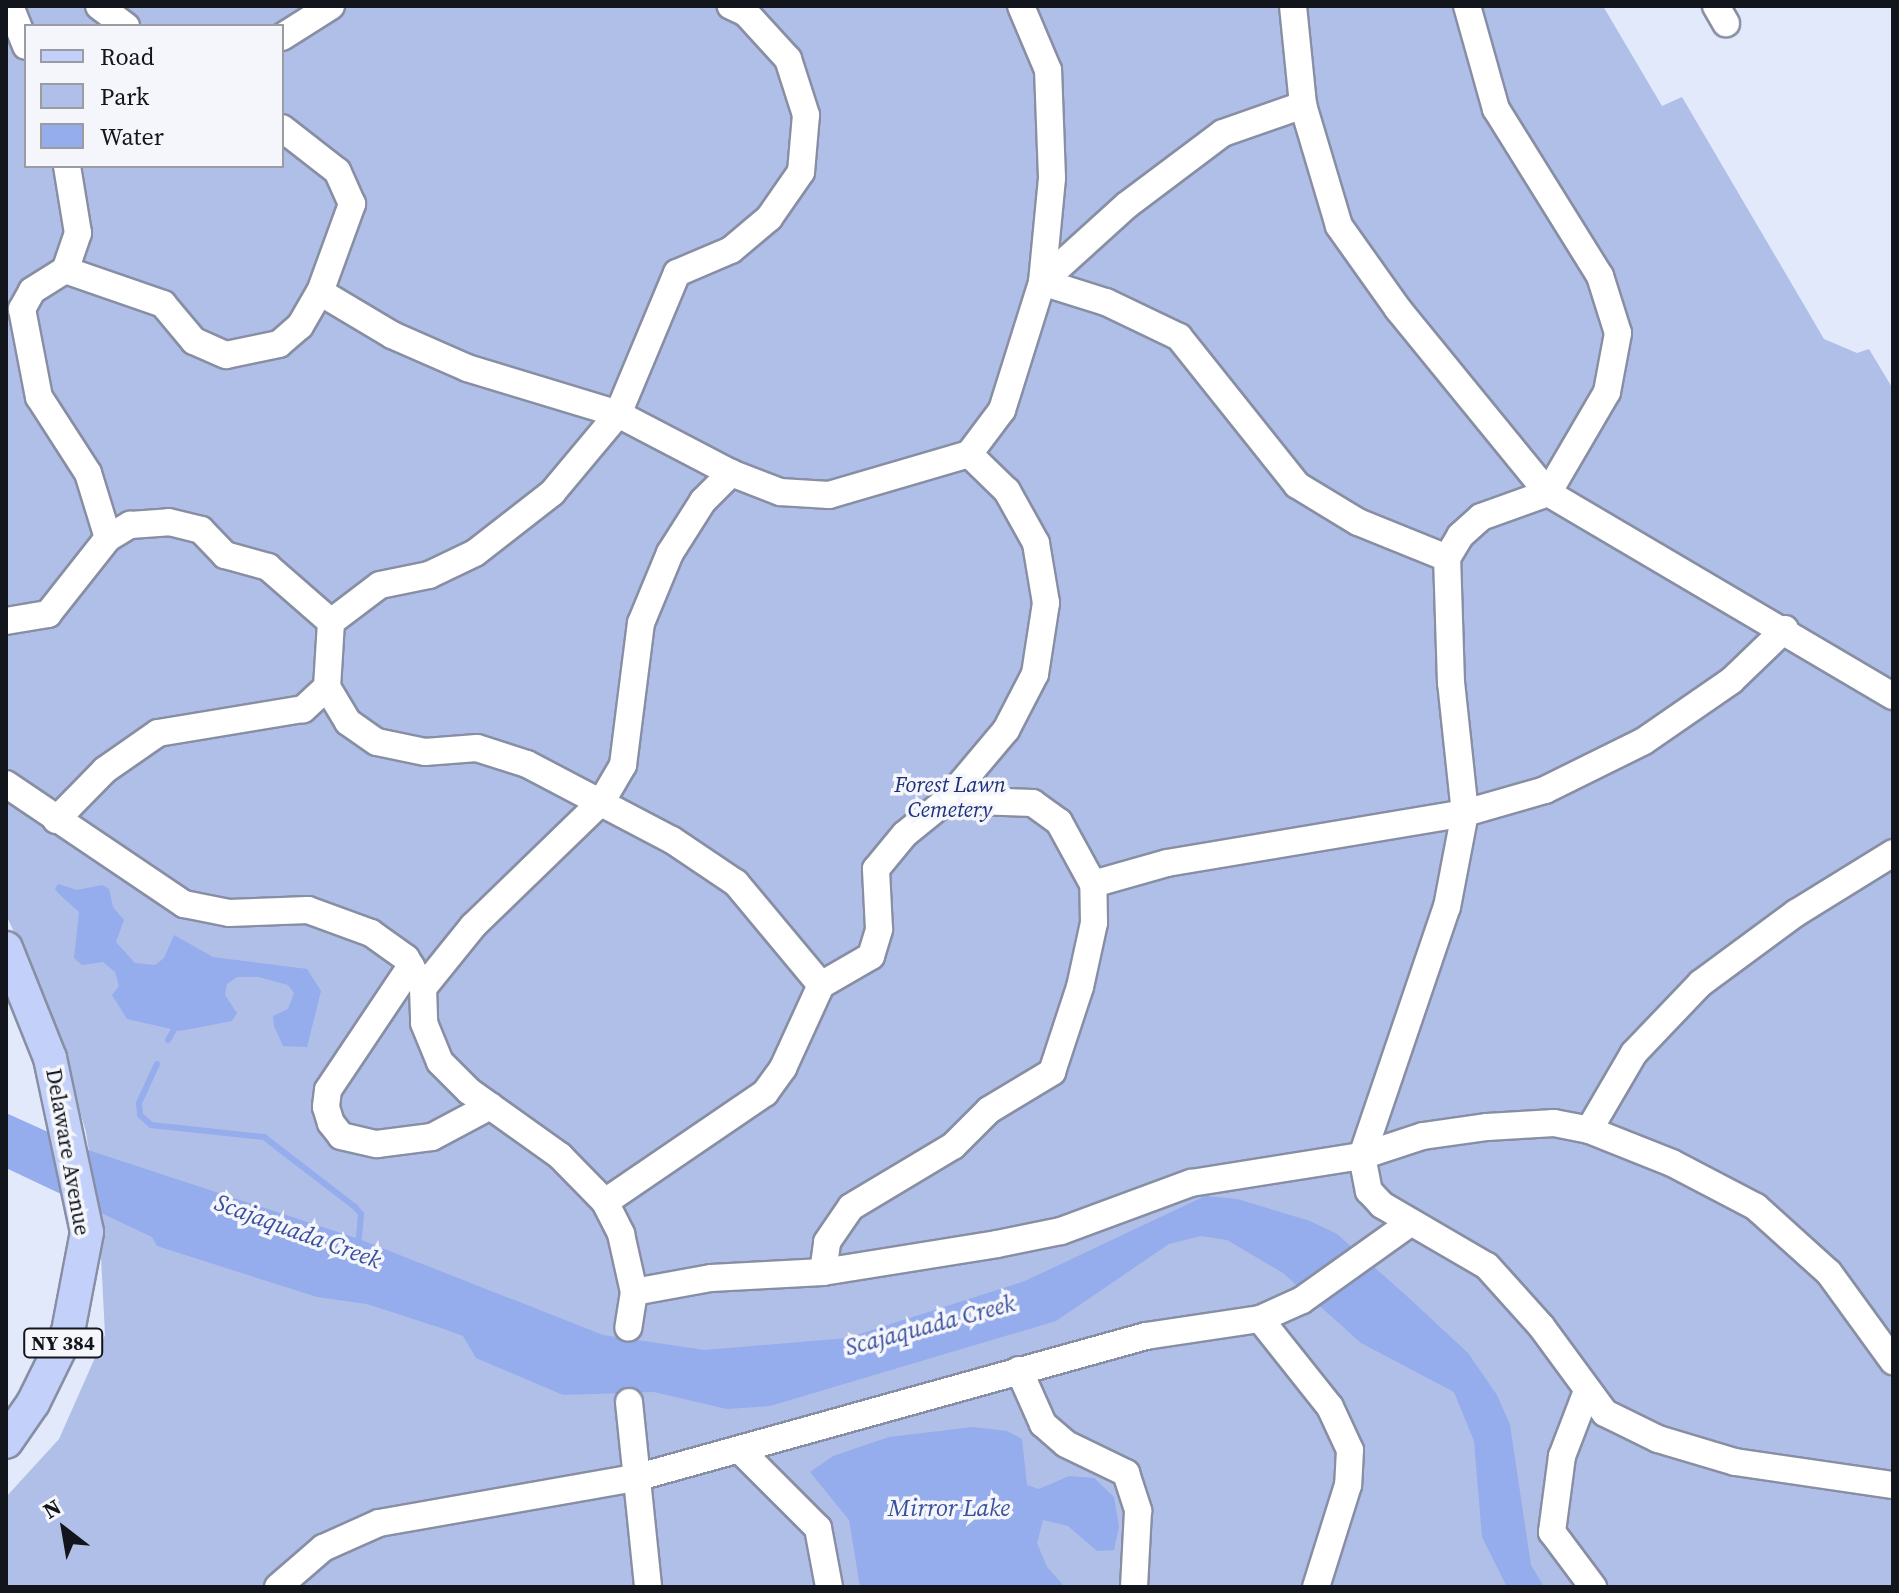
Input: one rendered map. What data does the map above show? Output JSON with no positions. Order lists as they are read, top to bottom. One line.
{"streets":{"main road":["Delaware Avenue","NY 384"]},"water":["Scajaquada Creek","Mirror Lake"],"parks":["Forest Lawn Cemetery"],"legend":["Road","Park","Water"],"north":"top left"}
